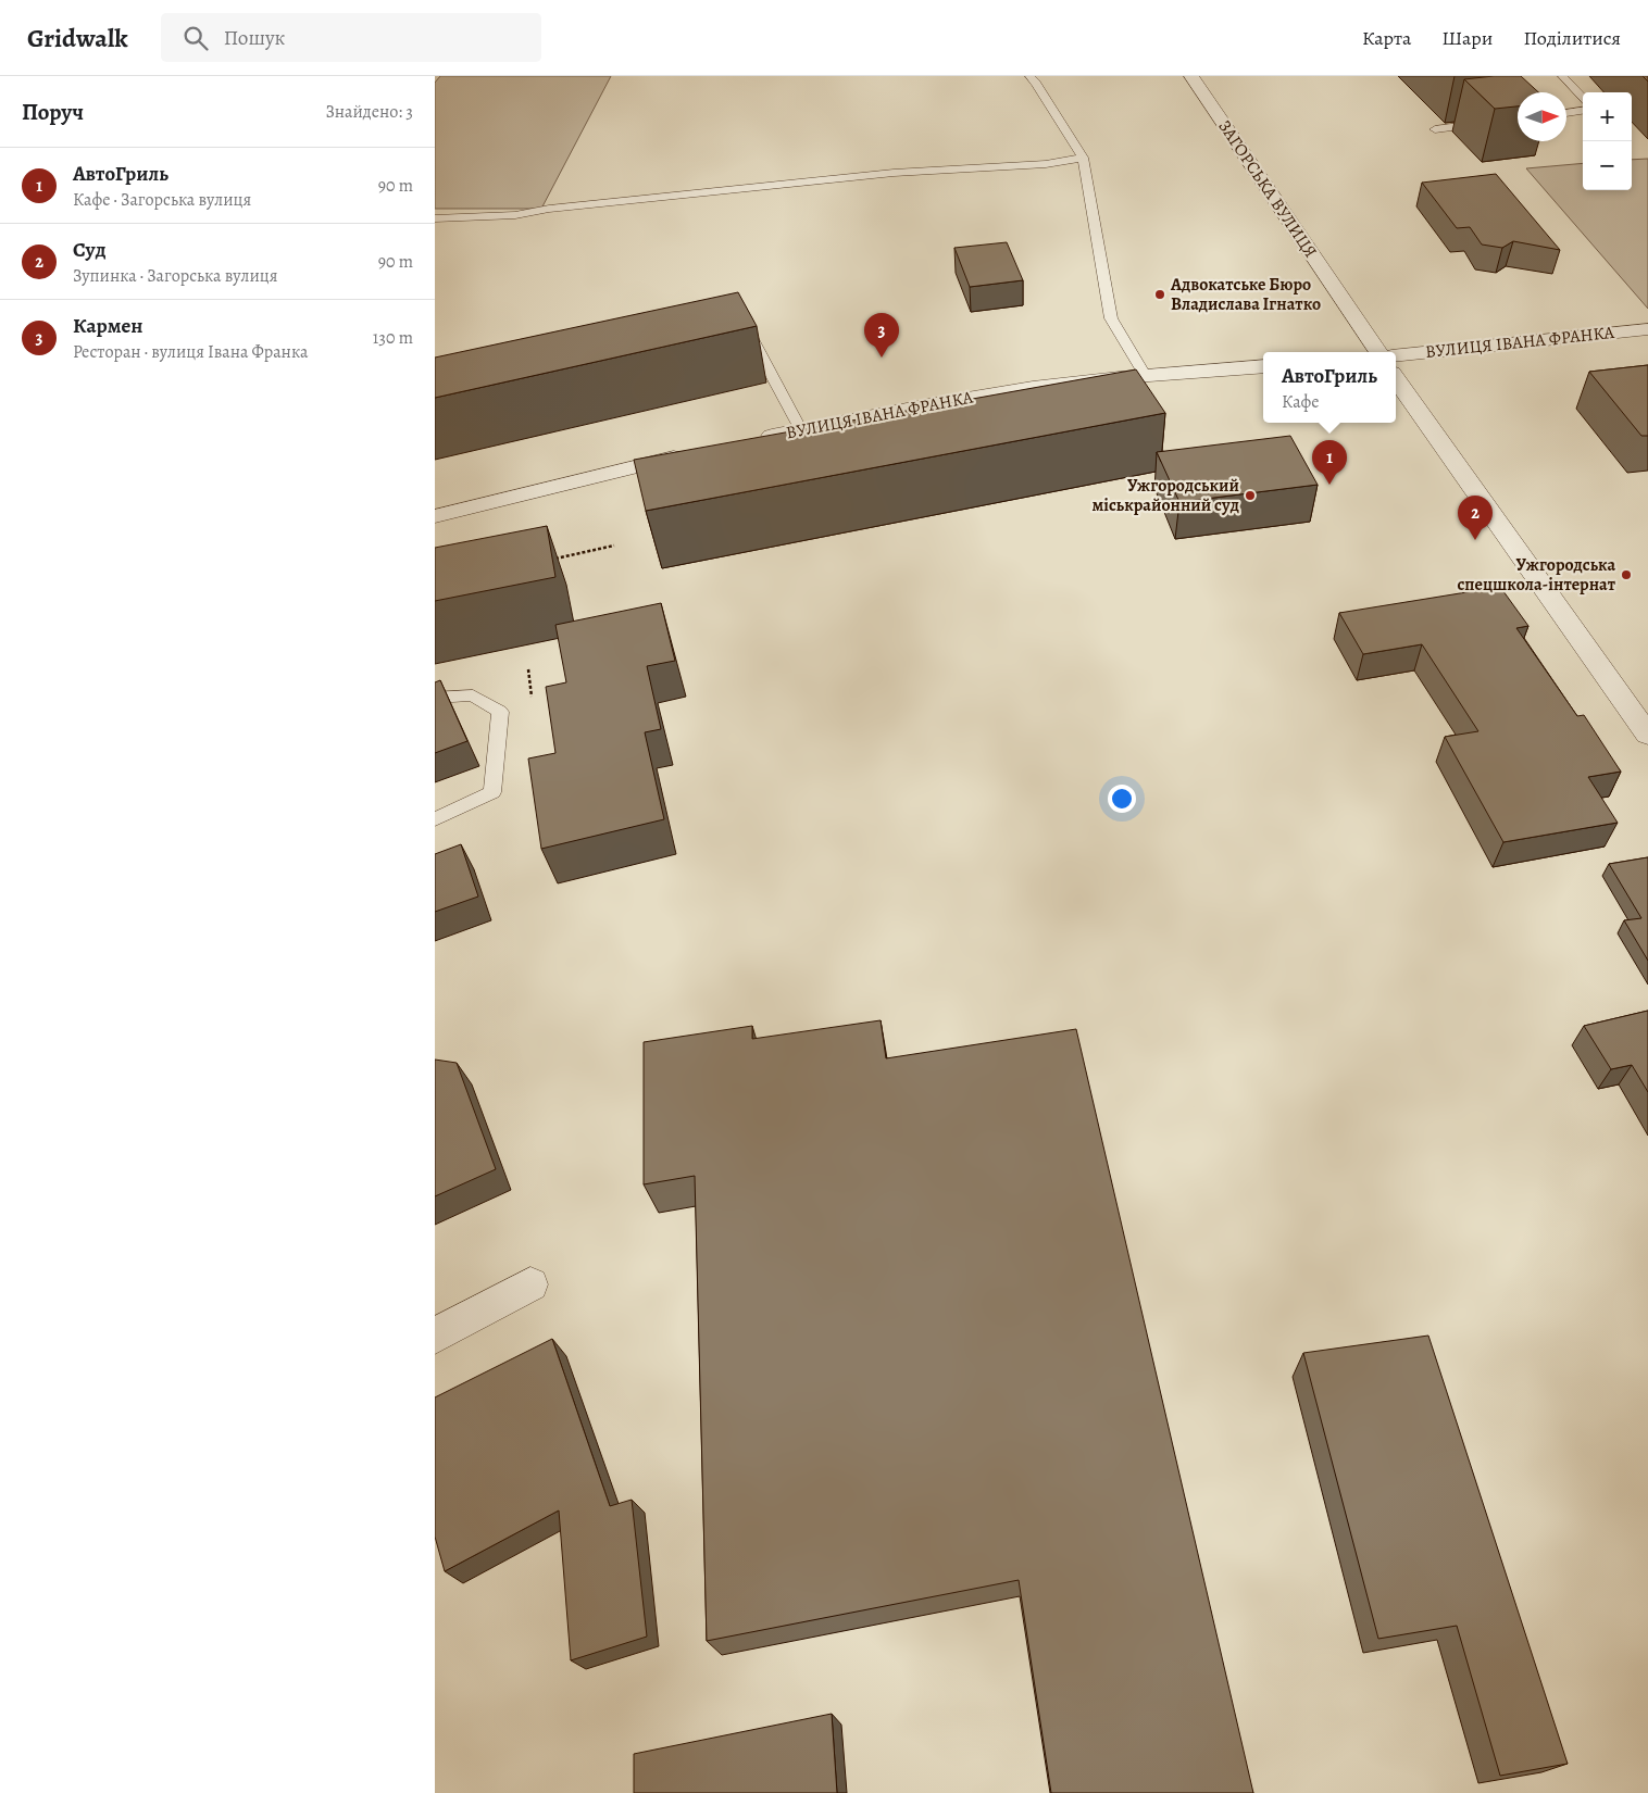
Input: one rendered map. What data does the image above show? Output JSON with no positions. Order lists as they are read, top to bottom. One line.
{"streets":{"street":["ЗАГОРСЬКА ВУЛИЦЯ","ВУЛИЦЯ ІВАНА ФРАНКА"]},"places":["Адвокатське Бюро Владислава Ігнатко","Ужгородський міськрайонний суд","Ужгородська спецшкола-інтернат"],"north":"right","page":{"header":"Gridwalk","search":"Пошук","nav":["Карта","Шари","Поділитися"],"heading":["Поруч","Знайдено: 3"],"map_buttons":["+","−"],"list":[{"mark":"1","name":"АвтоГриль","note":"Кафе · Загорська вулиця","value":"90 m"},{"mark":"2","name":"Суд","note":"Зупинка · Загорська вулиця","value":"90 m"},{"mark":"3","name":"Кармен","note":"Ресторан · вулиця Івана Франка","value":"130 m"}],"pins":["3","1","2"],"popup":["АвтоГриль","Кафе"]}}
